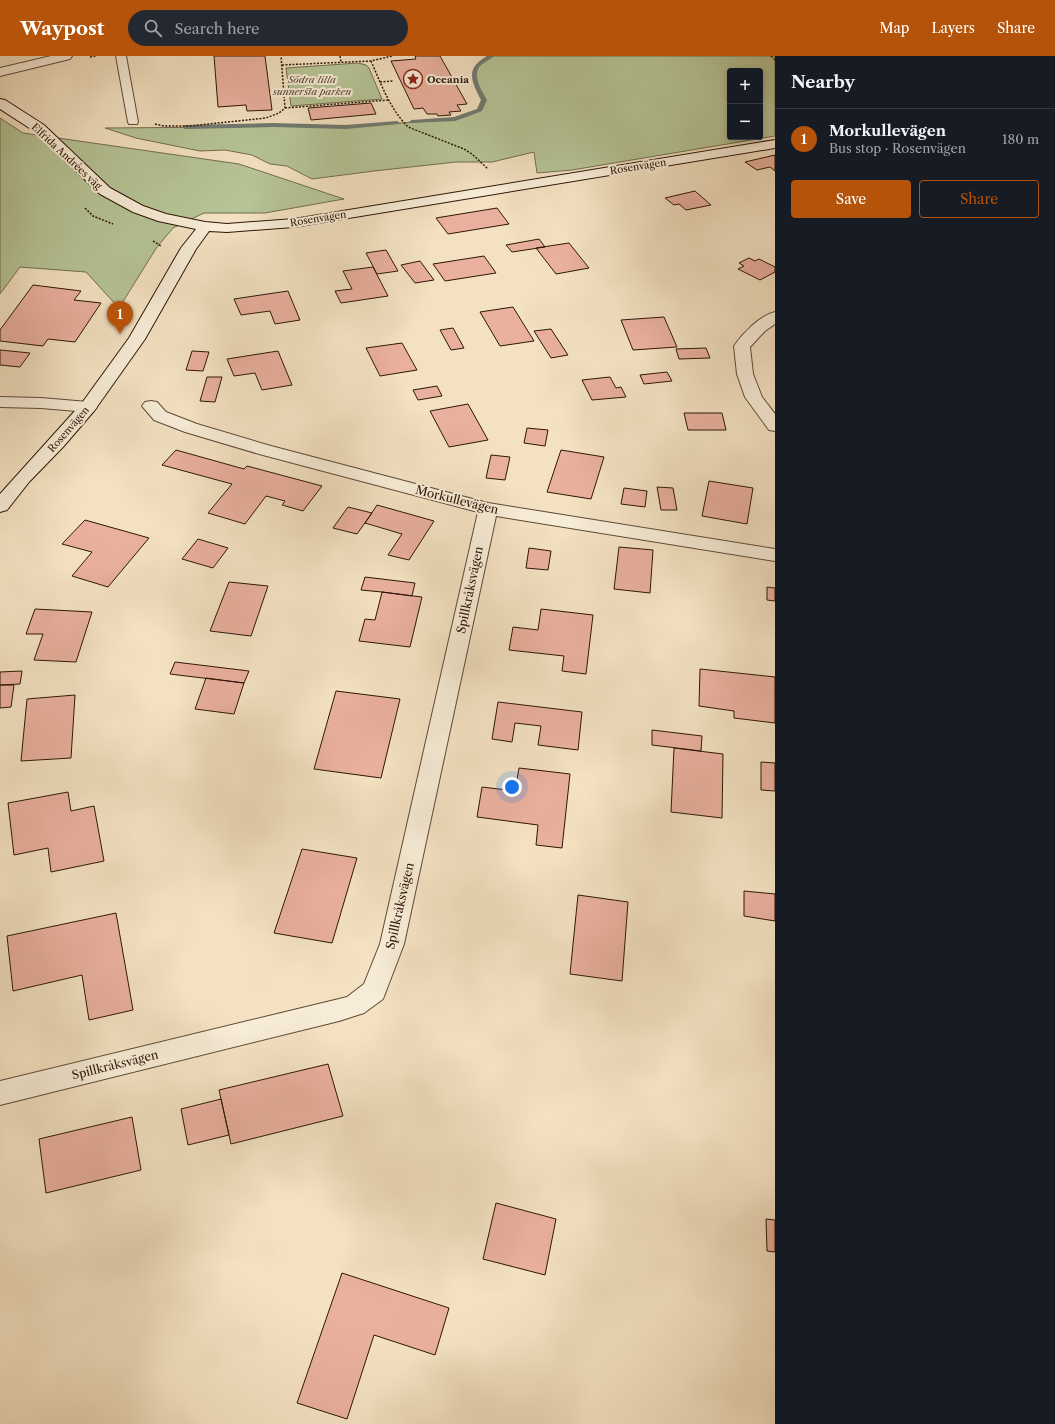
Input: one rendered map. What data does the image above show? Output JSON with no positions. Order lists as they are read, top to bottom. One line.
{"streets":{"street":["Elfrida Andrées väg","Rosenvägen","Morkullevägen","Spillkråksvägen"]},"crossings":[["Elfrida Andrées väg","Rosenvägen"],["Morkullevägen","Spillkråksvägen"]],"parks":["Södra lilla sunnersta parken"],"places":{"place":["Oceania"]},"page":{"header":"Waypost","search":"Search here","nav":["Map","Layers","Share"],"heading":"Nearby","map_buttons":["+","−"],"list":[{"mark":"1","name":"Morkullevägen","note":"Bus stop · Rosenvägen","value":"180 m"}],"buttons":["Save","Share"],"pins":"1"}}
